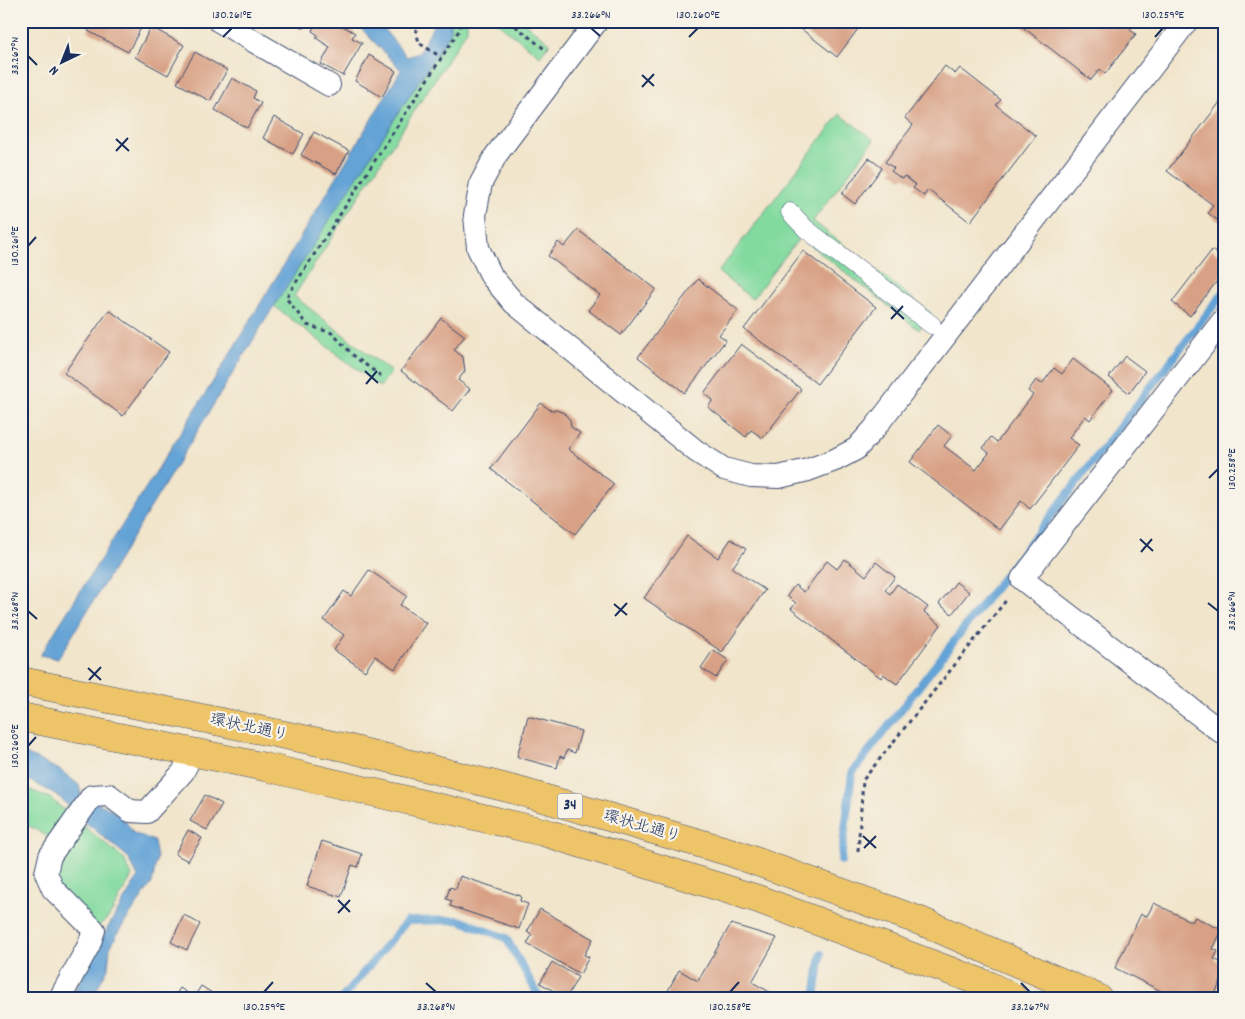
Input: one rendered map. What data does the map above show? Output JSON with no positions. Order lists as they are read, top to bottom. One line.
{"streets":{"highway":["環状北通り","34"]},"north":"bottom left","coordinates":["130.261°E","33.266°N","130.260°E","130.259°E","33.267°N","130.258°E","33.268°N"]}
